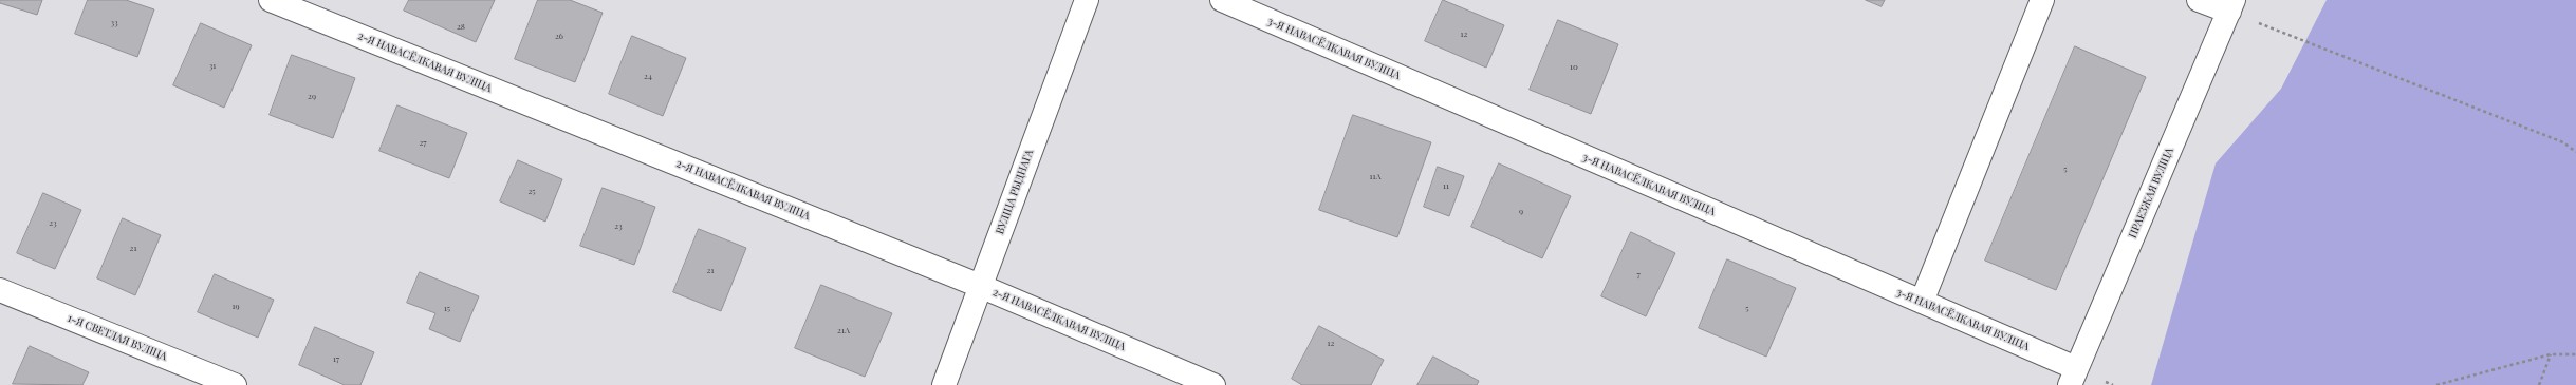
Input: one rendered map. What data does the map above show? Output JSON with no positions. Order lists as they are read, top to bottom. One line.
{"streets":{"street":["3-Я НАВАСЁЛКАВАЯ ВУЛІЦА","2-Я НАВАСЁЛКАВАЯ ВУЛІЦА","ВУЛІЦА РЫДНАГА","ПРАЕЗЖАЯ ВУЛІЦА","1-Я СВЕТЛАЯ ВУЛІЦА"]},"crossings":[["3-Я НАВАСЁЛКАВАЯ ВУЛІЦА","ПРАЕЗЖАЯ ВУЛІЦА"],["2-Я НАВАСЁЛКАВАЯ ВУЛІЦА","ВУЛІЦА РЫДНАГА"]],"house_numbers":["33","28","12","26","31","10","24","29","27","5","11А","11","25","9","23","23","21","21","7","19","15","5","21А","12","17"]}
